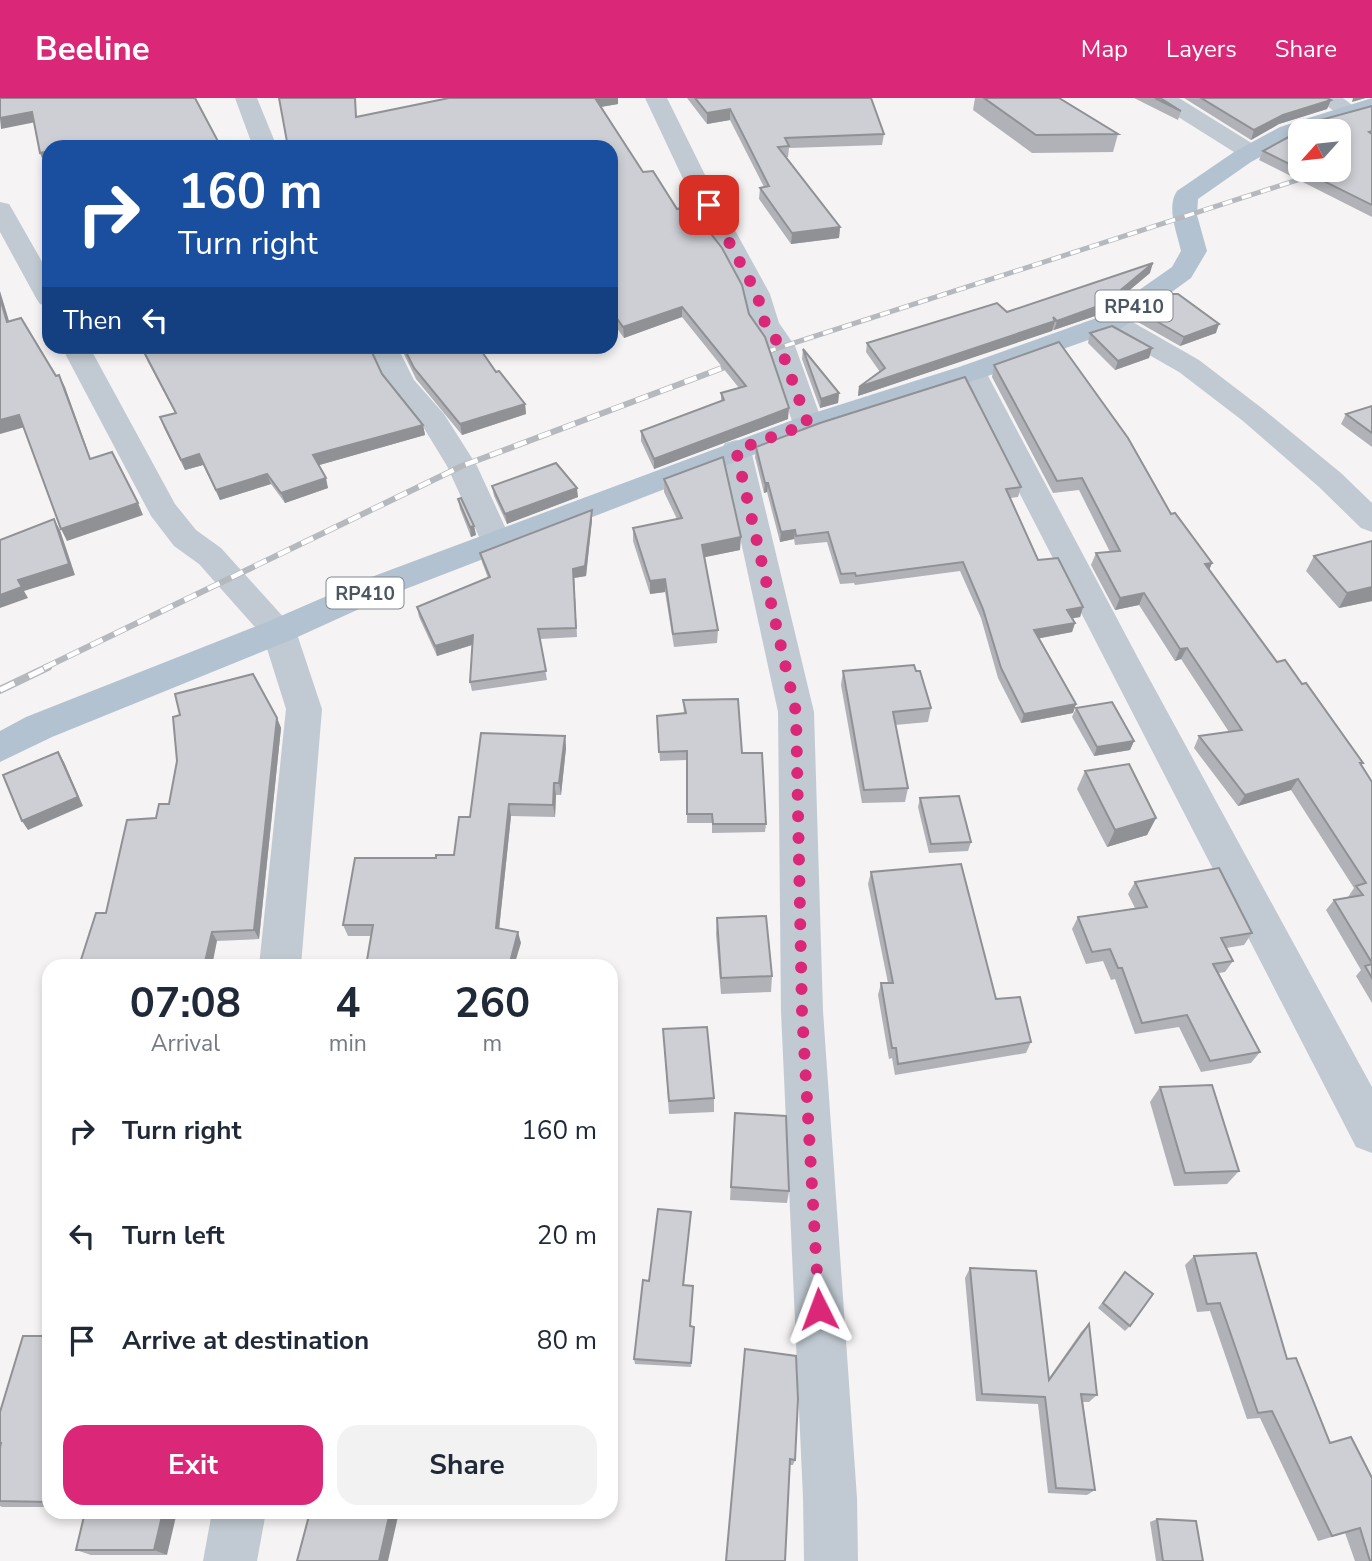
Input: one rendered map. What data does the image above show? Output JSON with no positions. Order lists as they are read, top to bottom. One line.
{"streets":{"main road":["RP410"]},"north":"bottom left","page":{"header":"Beeline","nav":["Map","Layers","Share"],"turn":["160 m","Turn right"],"then":"Then","eta":["07:08","Arrival","4","min","260","m"],"list":[{"name":"Turn right","value":"160 m"},{"name":"Turn left","value":"20 m"},{"name":"Arrive at destination","value":"80 m"}],"buttons":["Exit","Share"]}}
